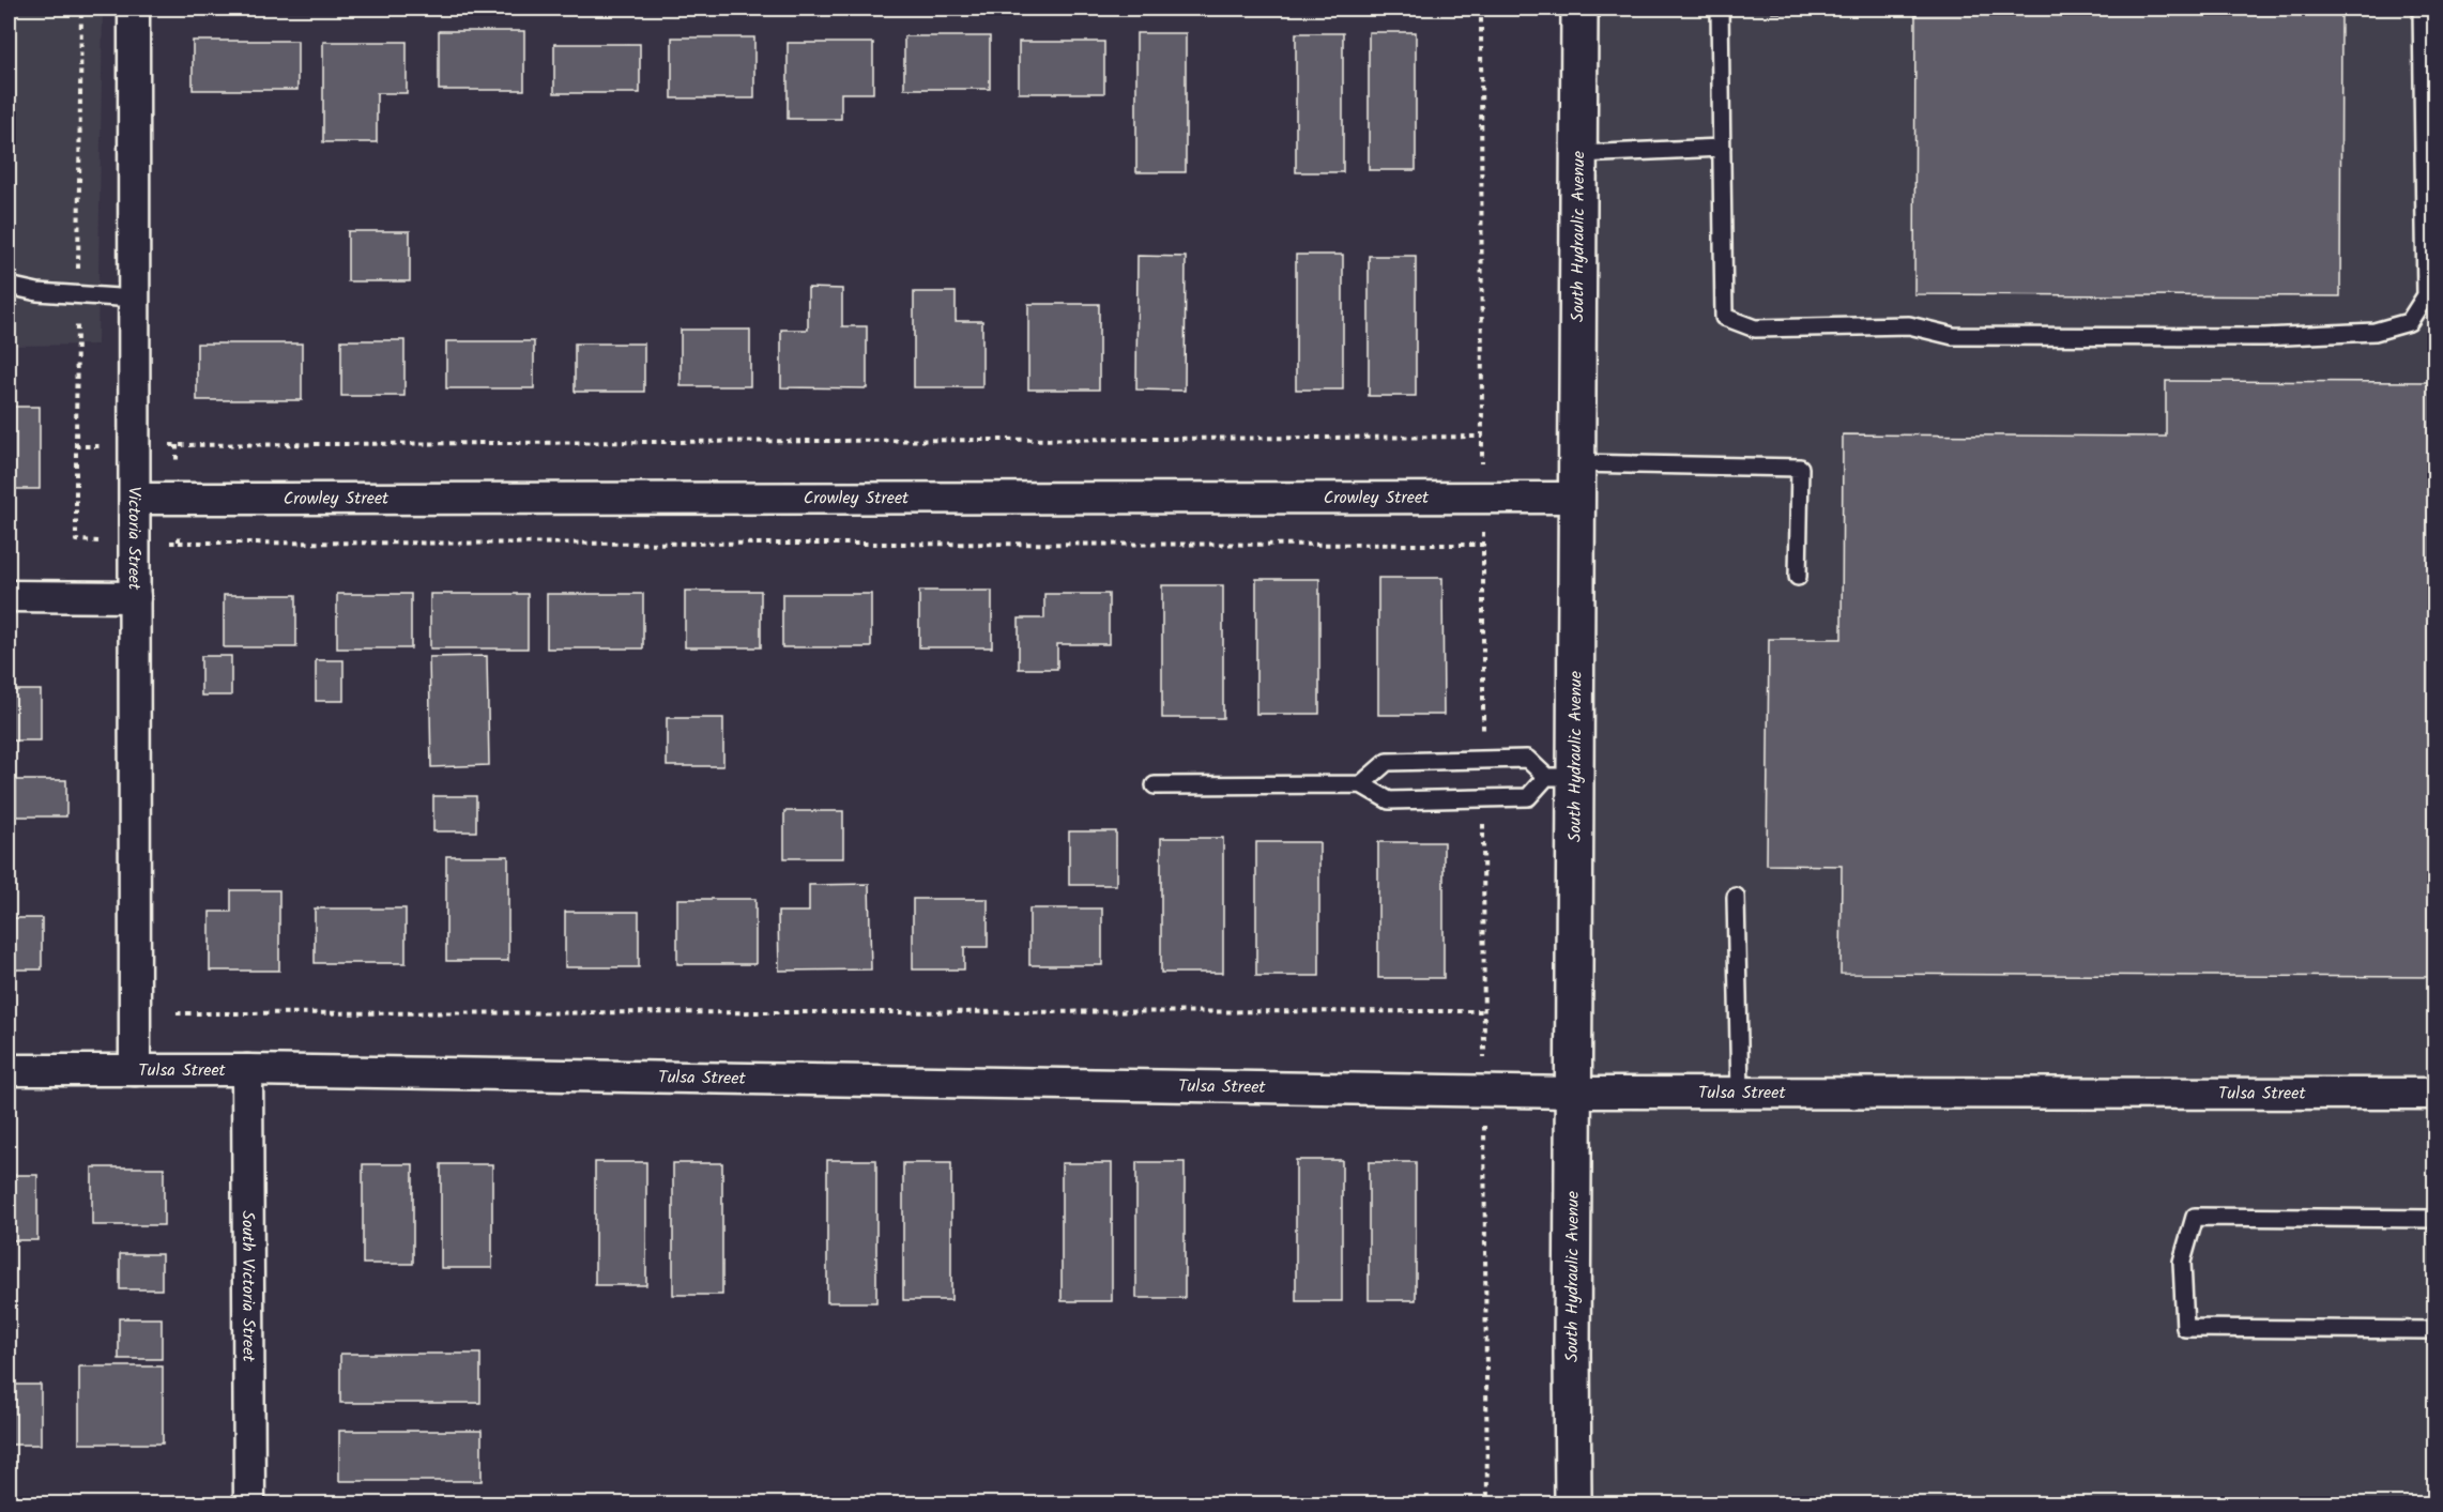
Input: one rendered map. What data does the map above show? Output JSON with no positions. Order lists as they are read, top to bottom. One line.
{"streets":{"street":["South Hydraulic Avenue","Crowley Street","Victoria Street","Tulsa Street","South Victoria Street"]},"crossings":[["South Hydraulic Avenue","Crowley Street"],["South Hydraulic Avenue","Tulsa Street"],["Crowley Street","Victoria Street"],["Victoria Street","Tulsa Street"],["Tulsa Street","South Victoria Street"]]}
